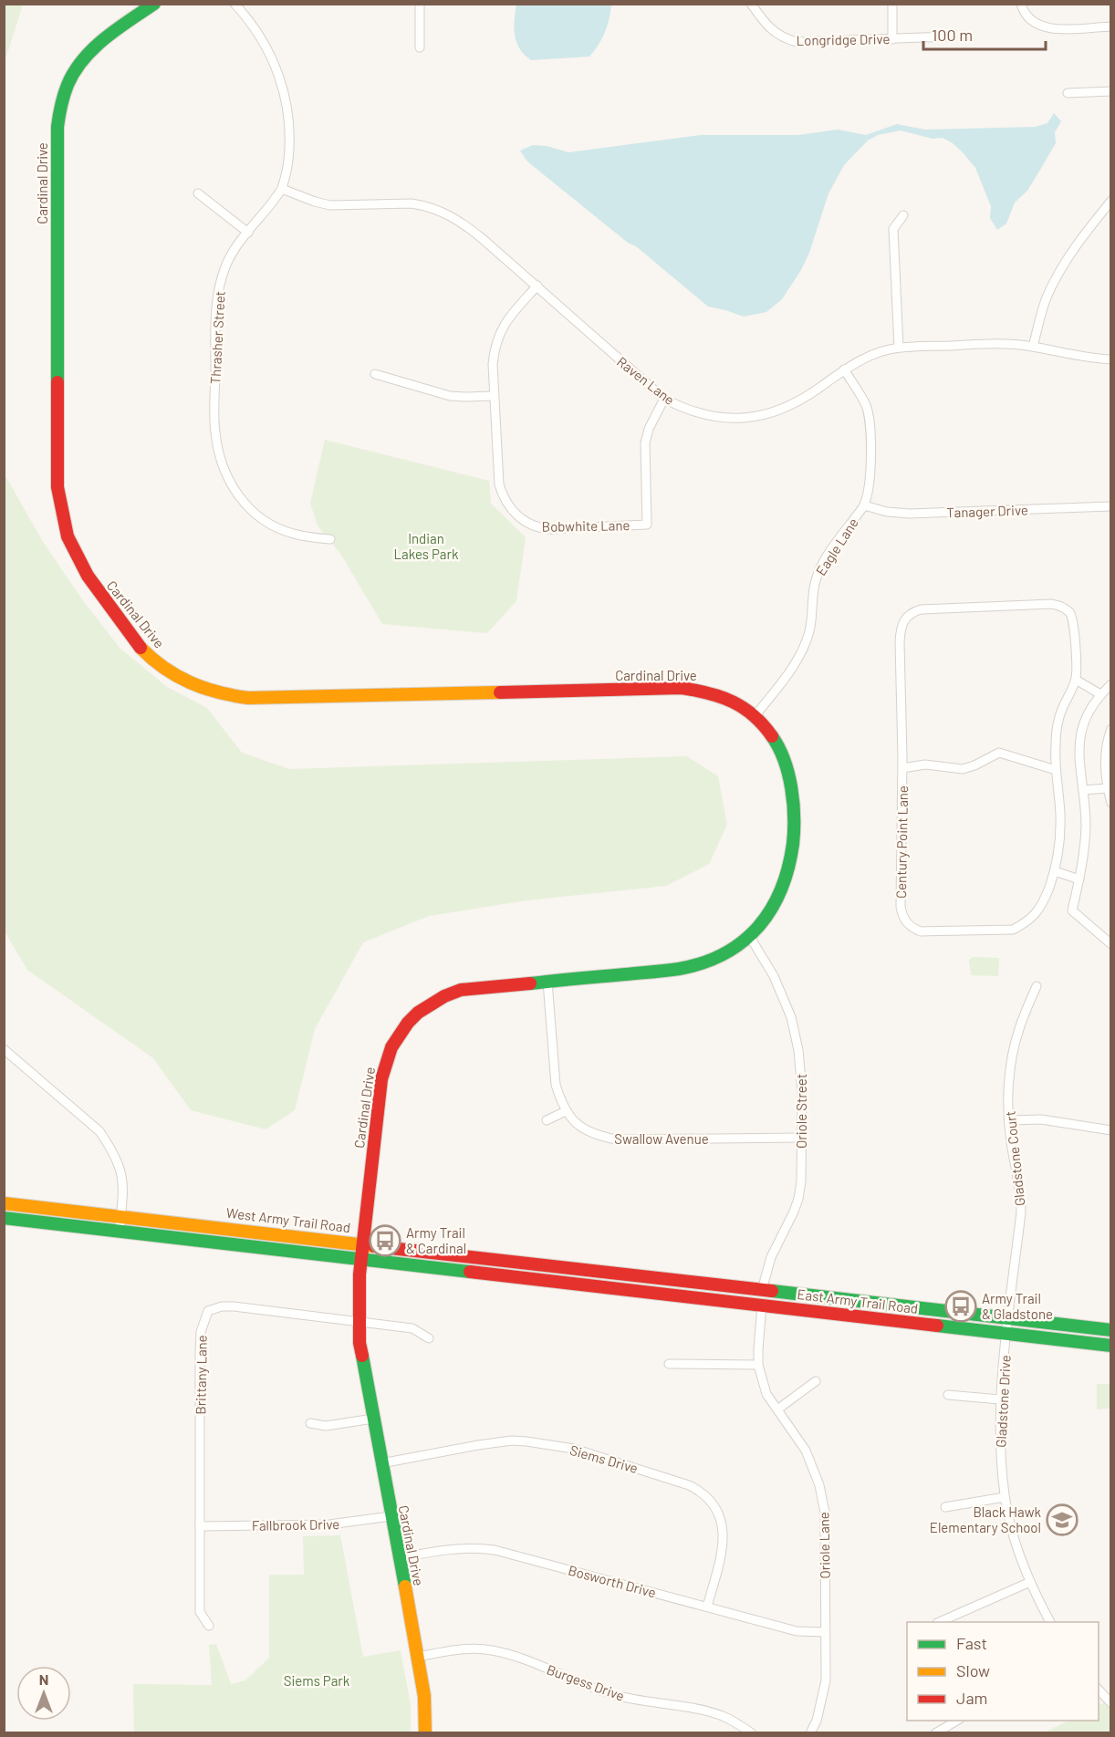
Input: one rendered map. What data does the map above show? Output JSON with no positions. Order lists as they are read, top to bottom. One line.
{"streets":{"street":["Longridge Drive","Cardinal Drive","Thrasher Street","Raven Lane","Tanager Drive","Bobwhite Lane","Eagle Lane","Century Point Lane","Oriole Street","Swallow Avenue","Gladstone Court","West Army Trail Road","East Army Trail Road","Brittany Lane","Gladstone Drive","Siems Drive","Fallbrook Drive","Oriole Lane","Bosworth Drive","Burgess Drive"]},"crossings":[["Cardinal Drive","Eagle Lane"],["Cardinal Drive","Oriole Street"],["Cardinal Drive","Swallow Avenue"],["Cardinal Drive","West Army Trail Road"],["Cardinal Drive","East Army Trail Road"],["Cardinal Drive","Brittany Lane"],["Cardinal Drive","Siems Drive"],["Cardinal Drive","Fallbrook Drive"],["Cardinal Drive","Bosworth Drive"],["Cardinal Drive","Burgess Drive"],["Thrasher Street","Raven Lane"],["Raven Lane","Bobwhite Lane"],["Raven Lane","Eagle Lane"],["Tanager Drive","Eagle Lane"],["Oriole Street","Swallow Avenue"],["Oriole Street","East Army Trail Road"],["Gladstone Court","East Army Trail Road"],["Gladstone Court","Gladstone Drive"],["West Army Trail Road","East Army Trail Road"],["East Army Trail Road","Gladstone Drive"],["East Army Trail Road","Oriole Lane"],["Brittany Lane","Fallbrook Drive"],["Siems Drive","Bosworth Drive"],["Oriole Lane","Bosworth Drive"]],"parks":["Indian Lakes Park","Siems Park"],"places":{"bus stop":["Army Trail & Cardinal","Army Trail & Gladstone"],"school or university":["Black Hawk Elementary School"]},"legend":["Fast","Slow","Jam"],"scale_bar":"100 m","north":"top"}
